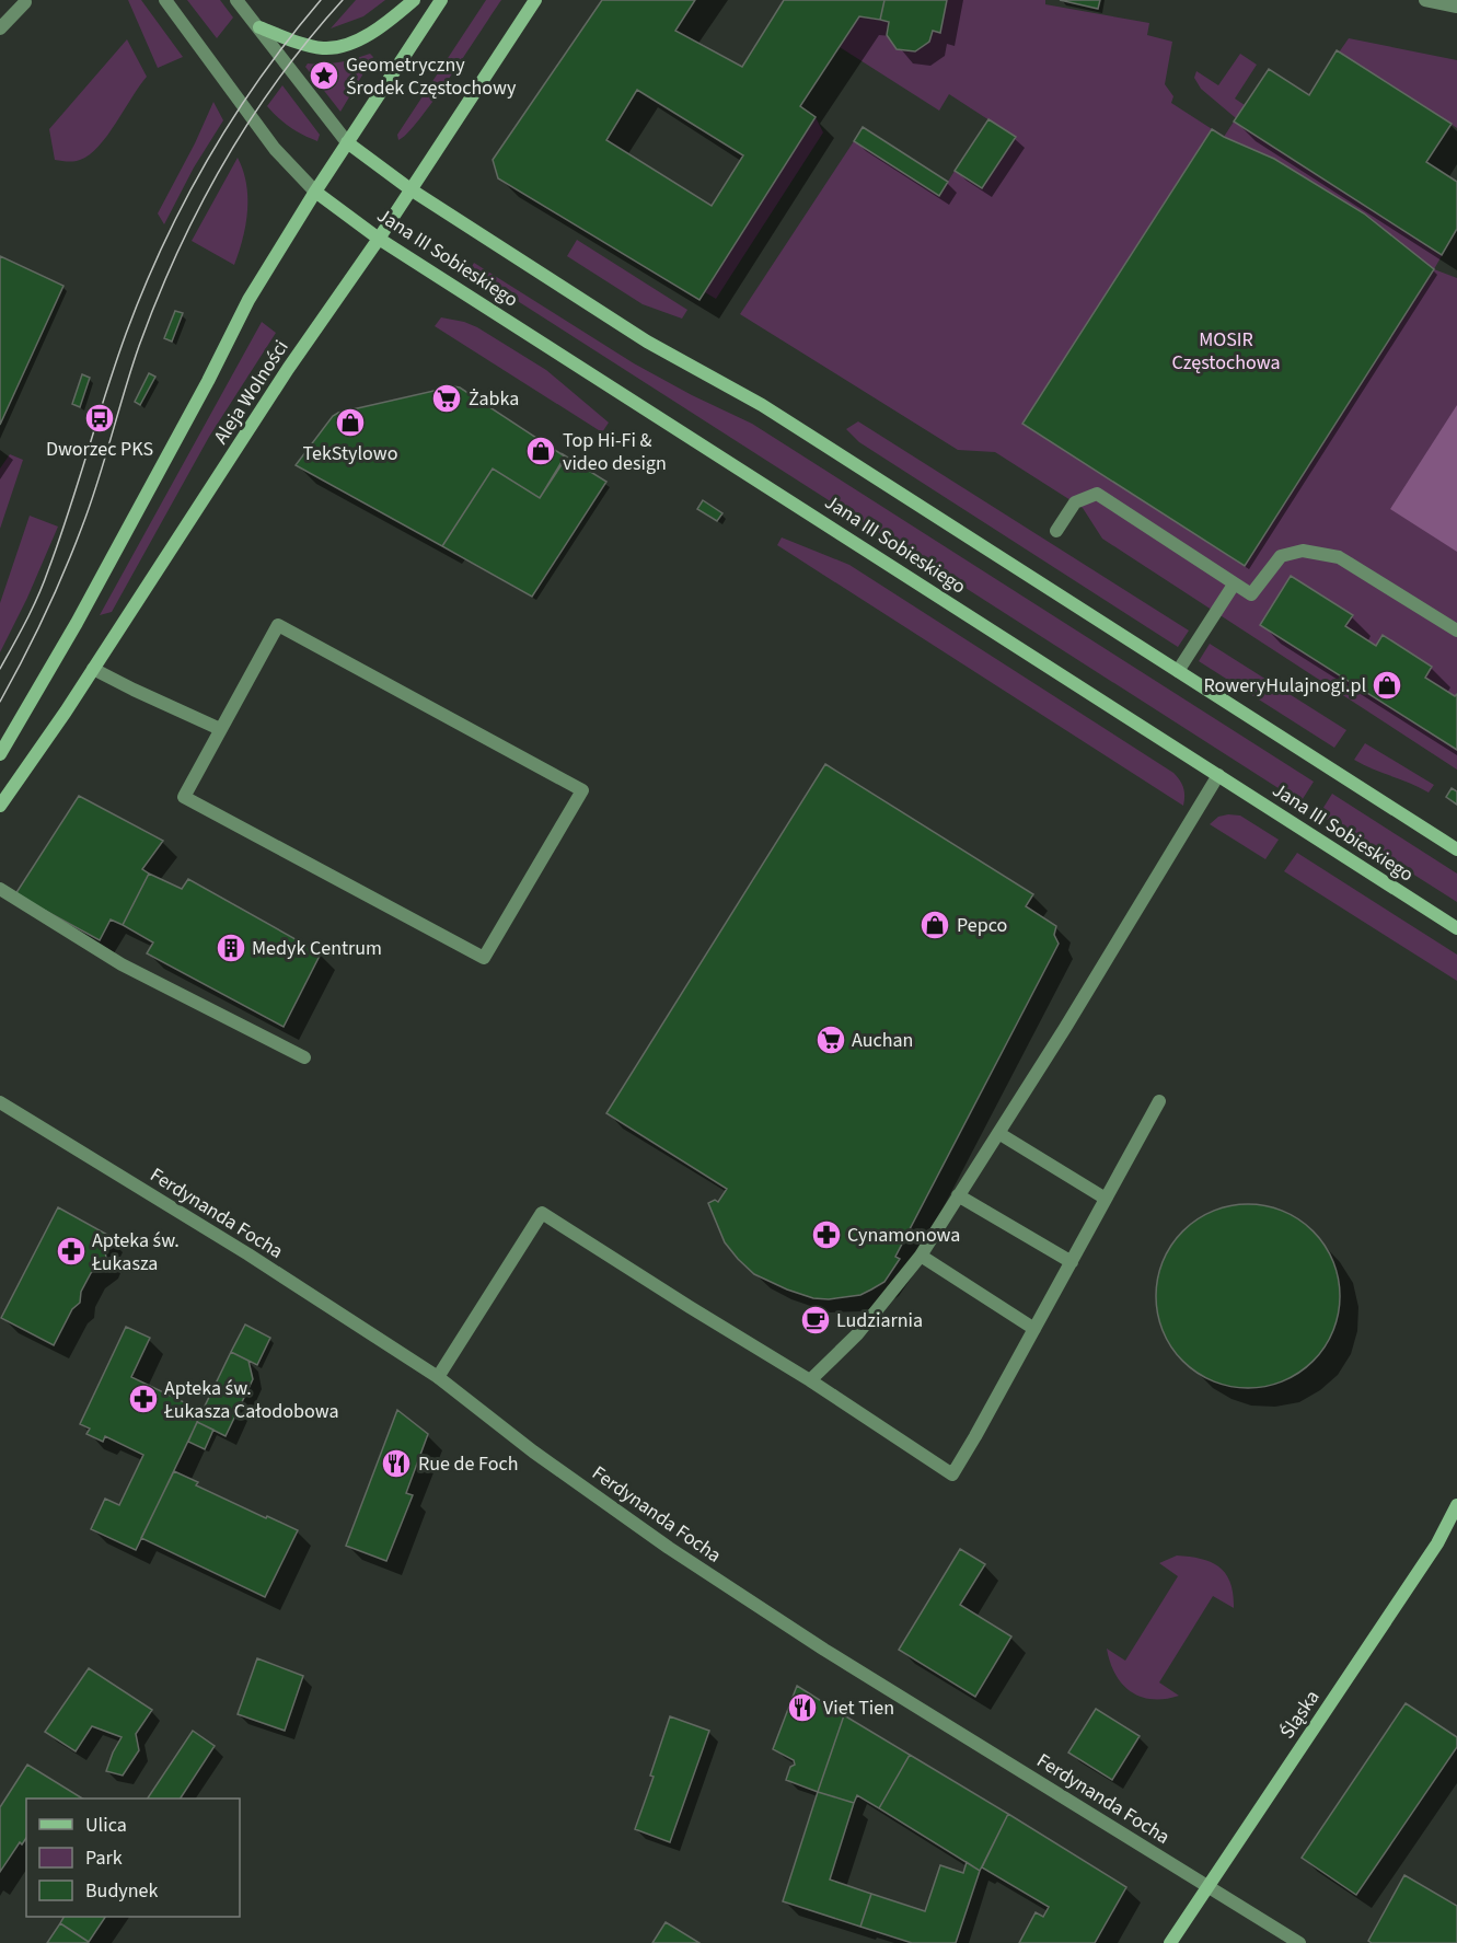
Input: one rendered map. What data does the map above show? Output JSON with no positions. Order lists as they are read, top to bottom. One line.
{"streets":{"street":["Jana III Sobieskiego","Aleja Wolności","Ferdynanda Focha","Śląska"]},"crossings":[["Jana III Sobieskiego","Aleja Wolności"],["Ferdynanda Focha","Śląska"]],"parks":["MOSIR Częstochowa"],"places":{"place":["Geometryczny Środek Częstochowy"],"supermarket":["Żabka","Auchan"],"bus stop":["Dworzec PKS"],"shop":["TekStylowo","Top Hi-Fi & video design","RoweryHulajnogi.pl","Pepco"],"building":["Medyk Centrum"],"pharmacy":["Cynamonowa","Apteka św. Łukasza","Apteka św. Łukasza Całodobowa"],"cafe":["Ludziarnia"],"restaurant":["Rue de Foch","Viet Tien"]},"legend":["Ulica","Park","Budynek"]}
